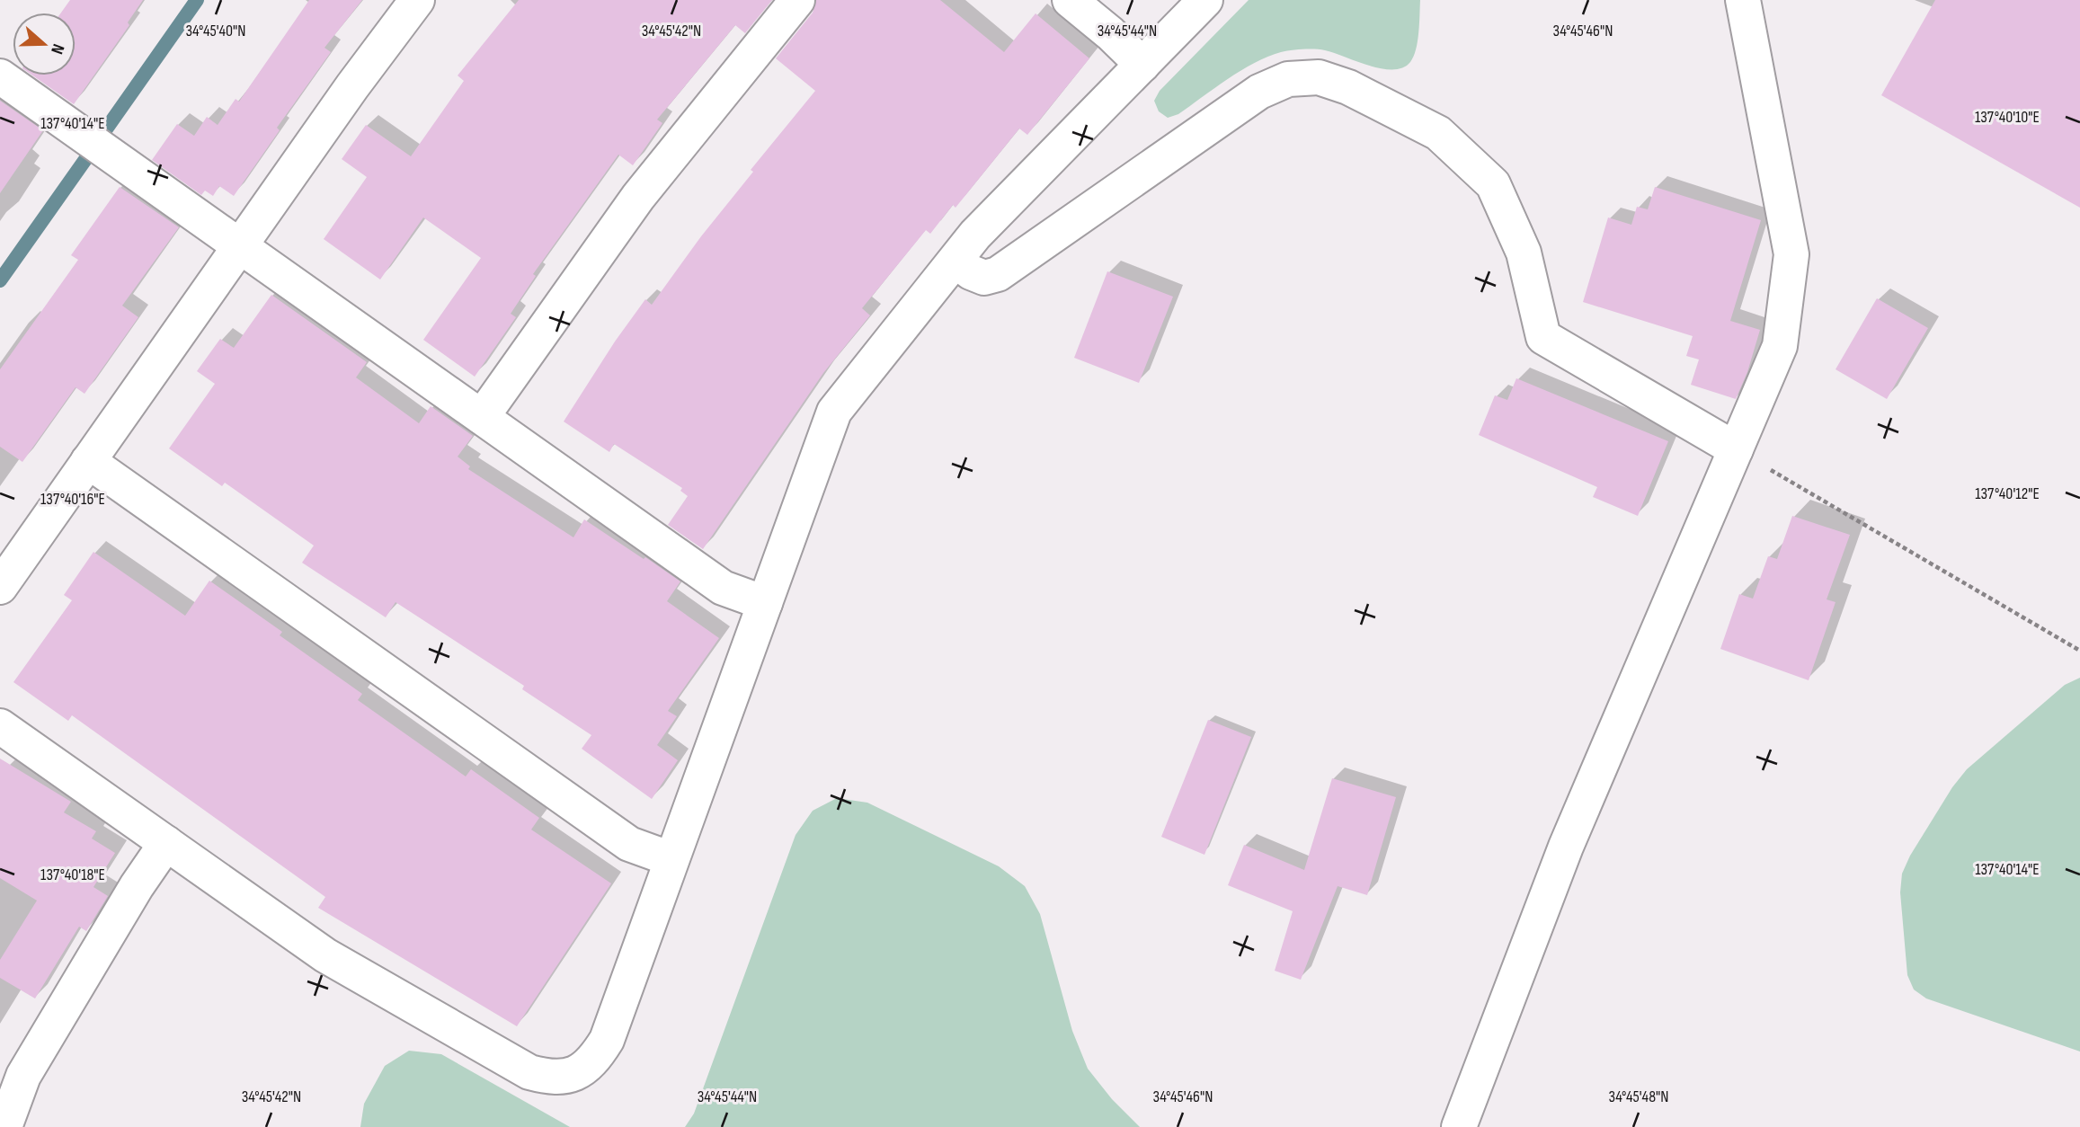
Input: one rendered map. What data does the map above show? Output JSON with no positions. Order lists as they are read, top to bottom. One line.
{"north":"right","coordinates":["34°45'40\"N","34°45'42\"N","34°45'44\"N","34°45'46\"N","137°40'10\"E","137°40'14\"E","137°40'12\"E","137°40'16\"E","137°40'18\"E","34°45'48\"N"]}
